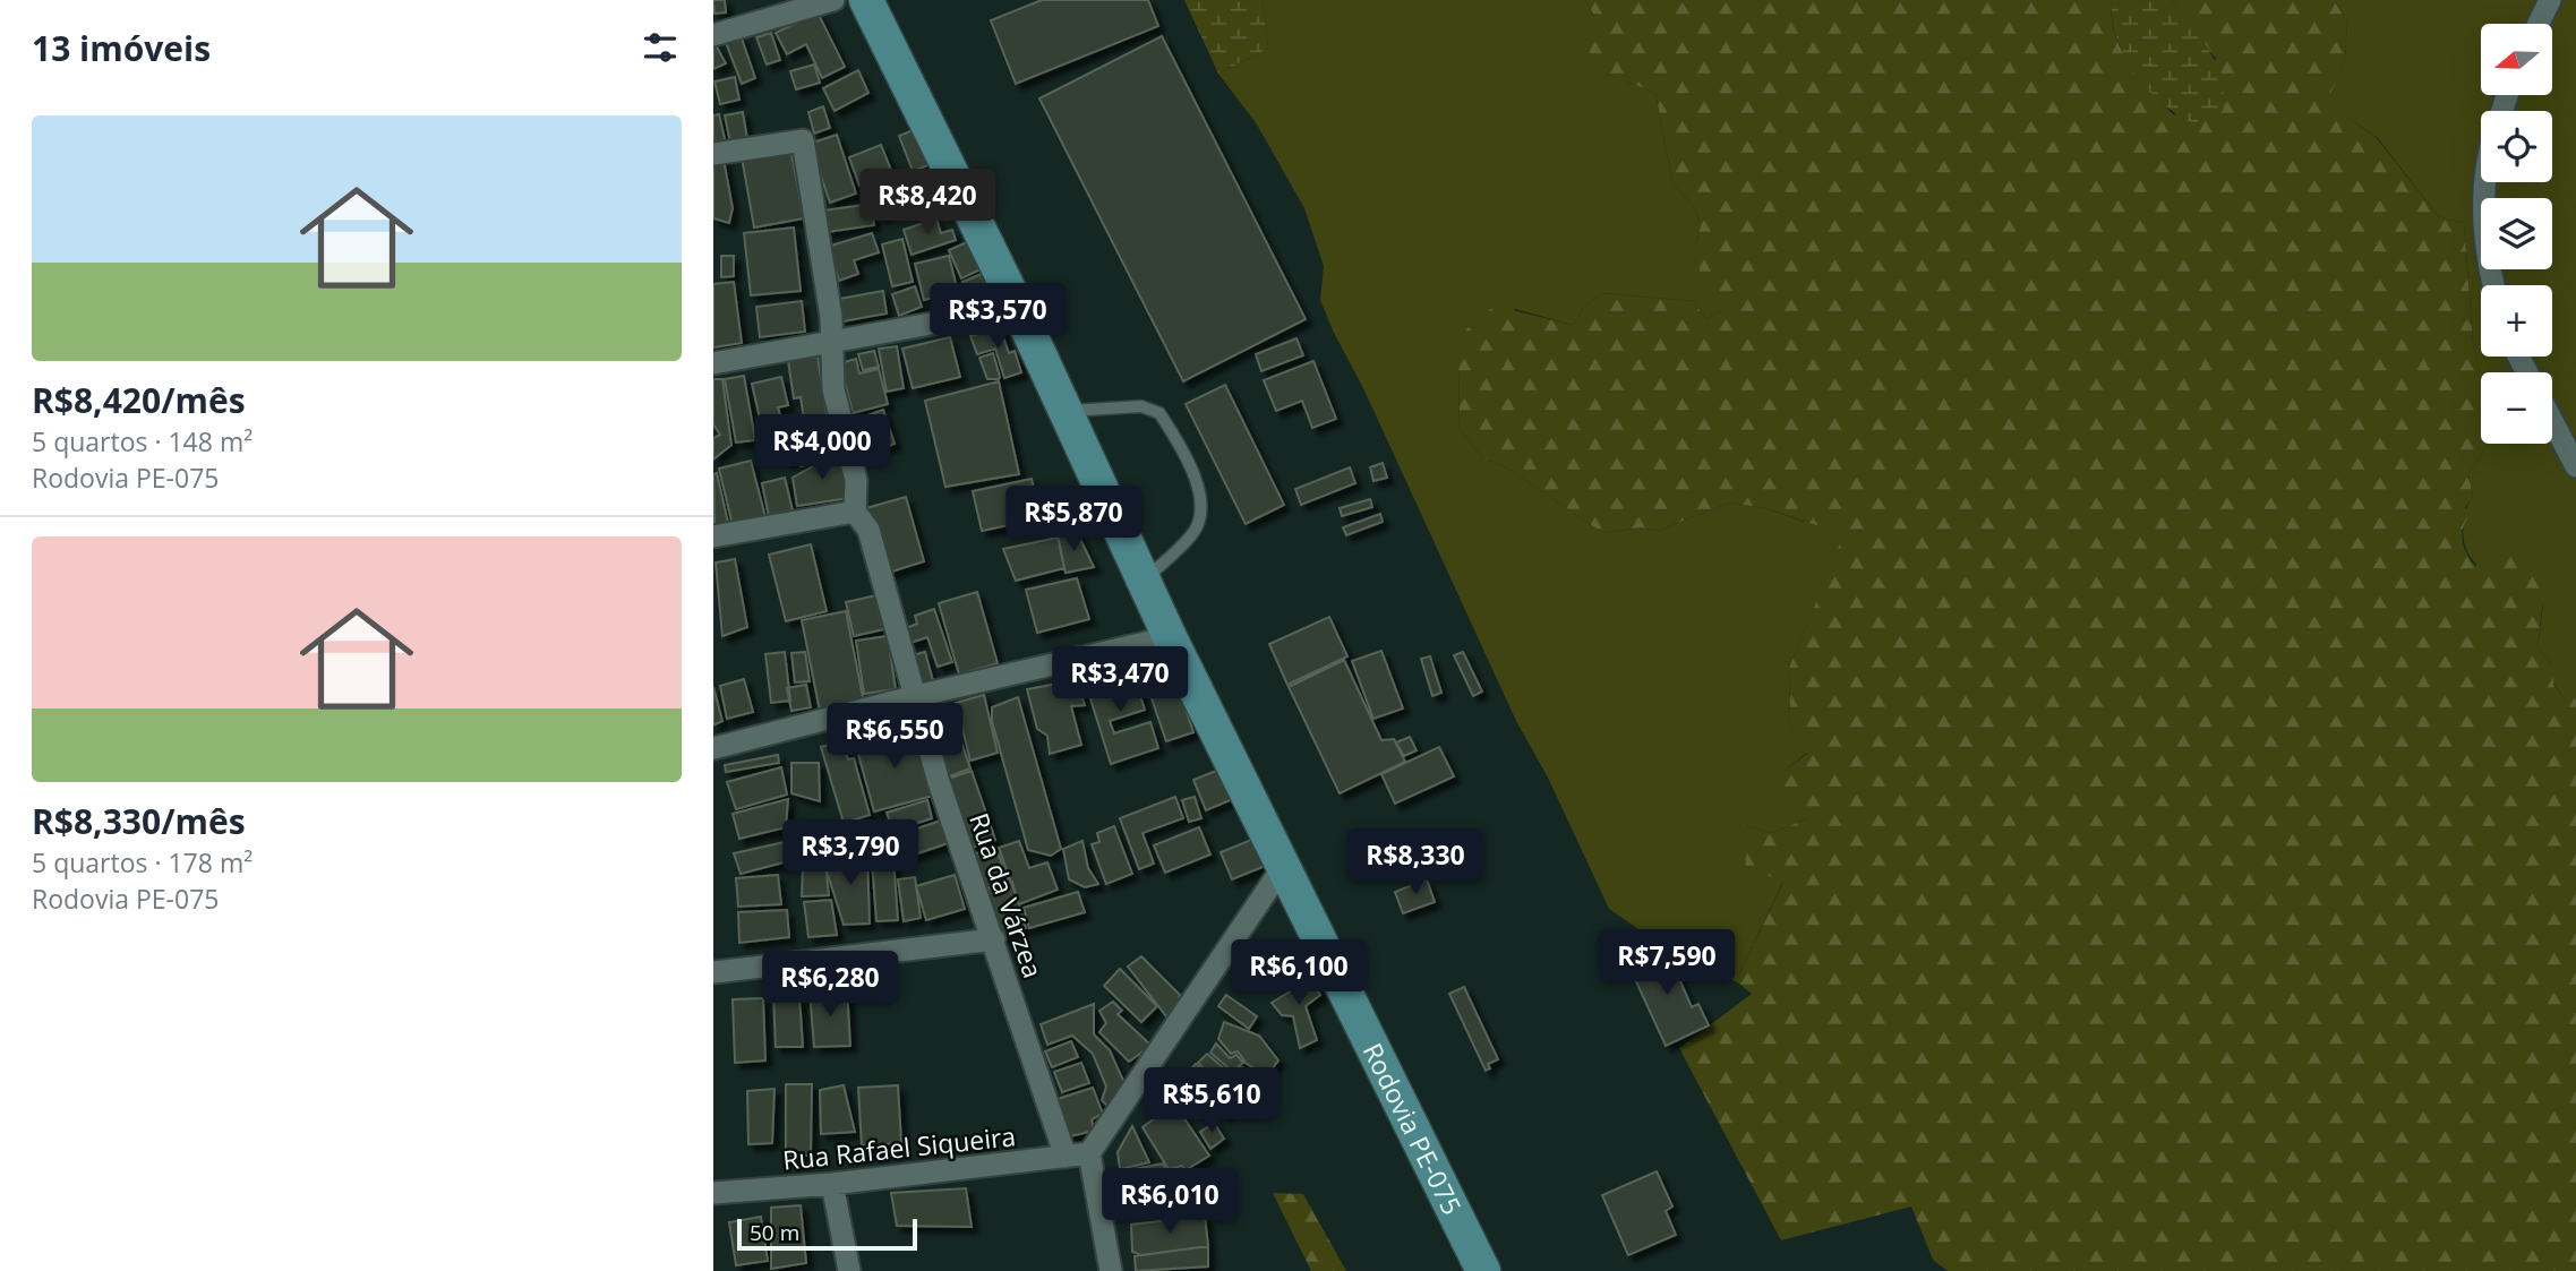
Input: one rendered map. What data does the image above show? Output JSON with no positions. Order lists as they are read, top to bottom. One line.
{"streets":{"main road":["Rodovia PE-075"],"street":["Rua da Várzea","Rua Rafael Siqueira"]},"crossings":[["Rua da Várzea","Rua Rafael Siqueira"]],"scale_bar":"50 m","north":"left","page":{"heading":"13 imóveis","map_buttons":["+","−"],"list":[{"name":"R$8,420/mês","note":"5 quartos · 148 m² · Rodovia PE-075"},{"name":"R$8,330/mês","note":"5 quartos · 178 m² · Rodovia PE-075"}],"price":["R$8,420","R$3,570","R$4,000","R$5,870","R$3,470","R$6,550","R$3,790","R$8,330","R$7,590","R$6,100","R$6,280","R$5,610","R$6,010"],"scale":"50 m"}}
